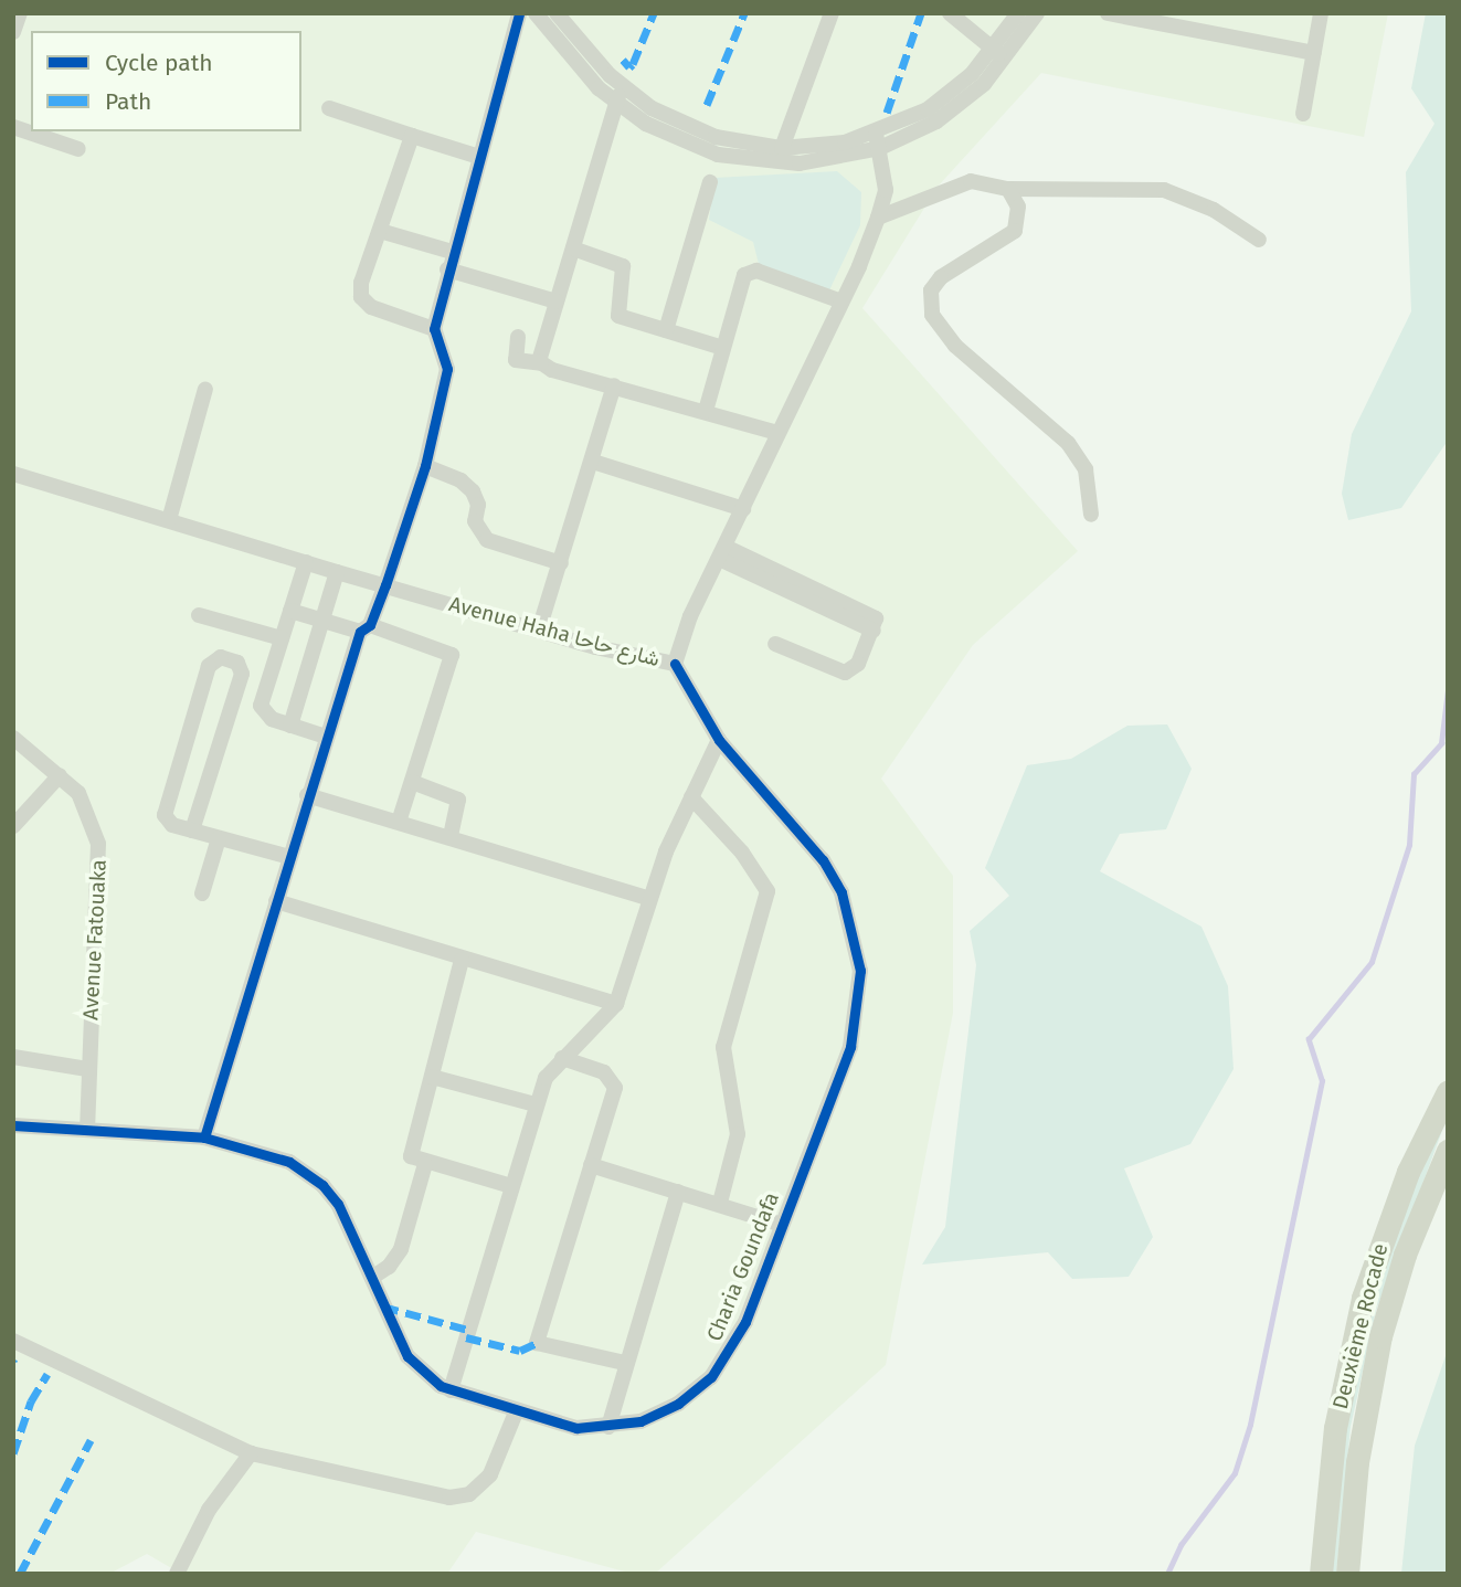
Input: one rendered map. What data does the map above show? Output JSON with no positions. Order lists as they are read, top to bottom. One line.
{"streets":{"highway":["Deuxième Rocade"],"street":["Avenue Haha شارع حاحا","Avenue Fatouaka","Charia Goundafa"]},"crossings":[["Avenue Haha شارع حاحا","Charia Goundafa"],["Avenue Fatouaka","Charia Goundafa"]],"legend":["Cycle path","Path"]}
